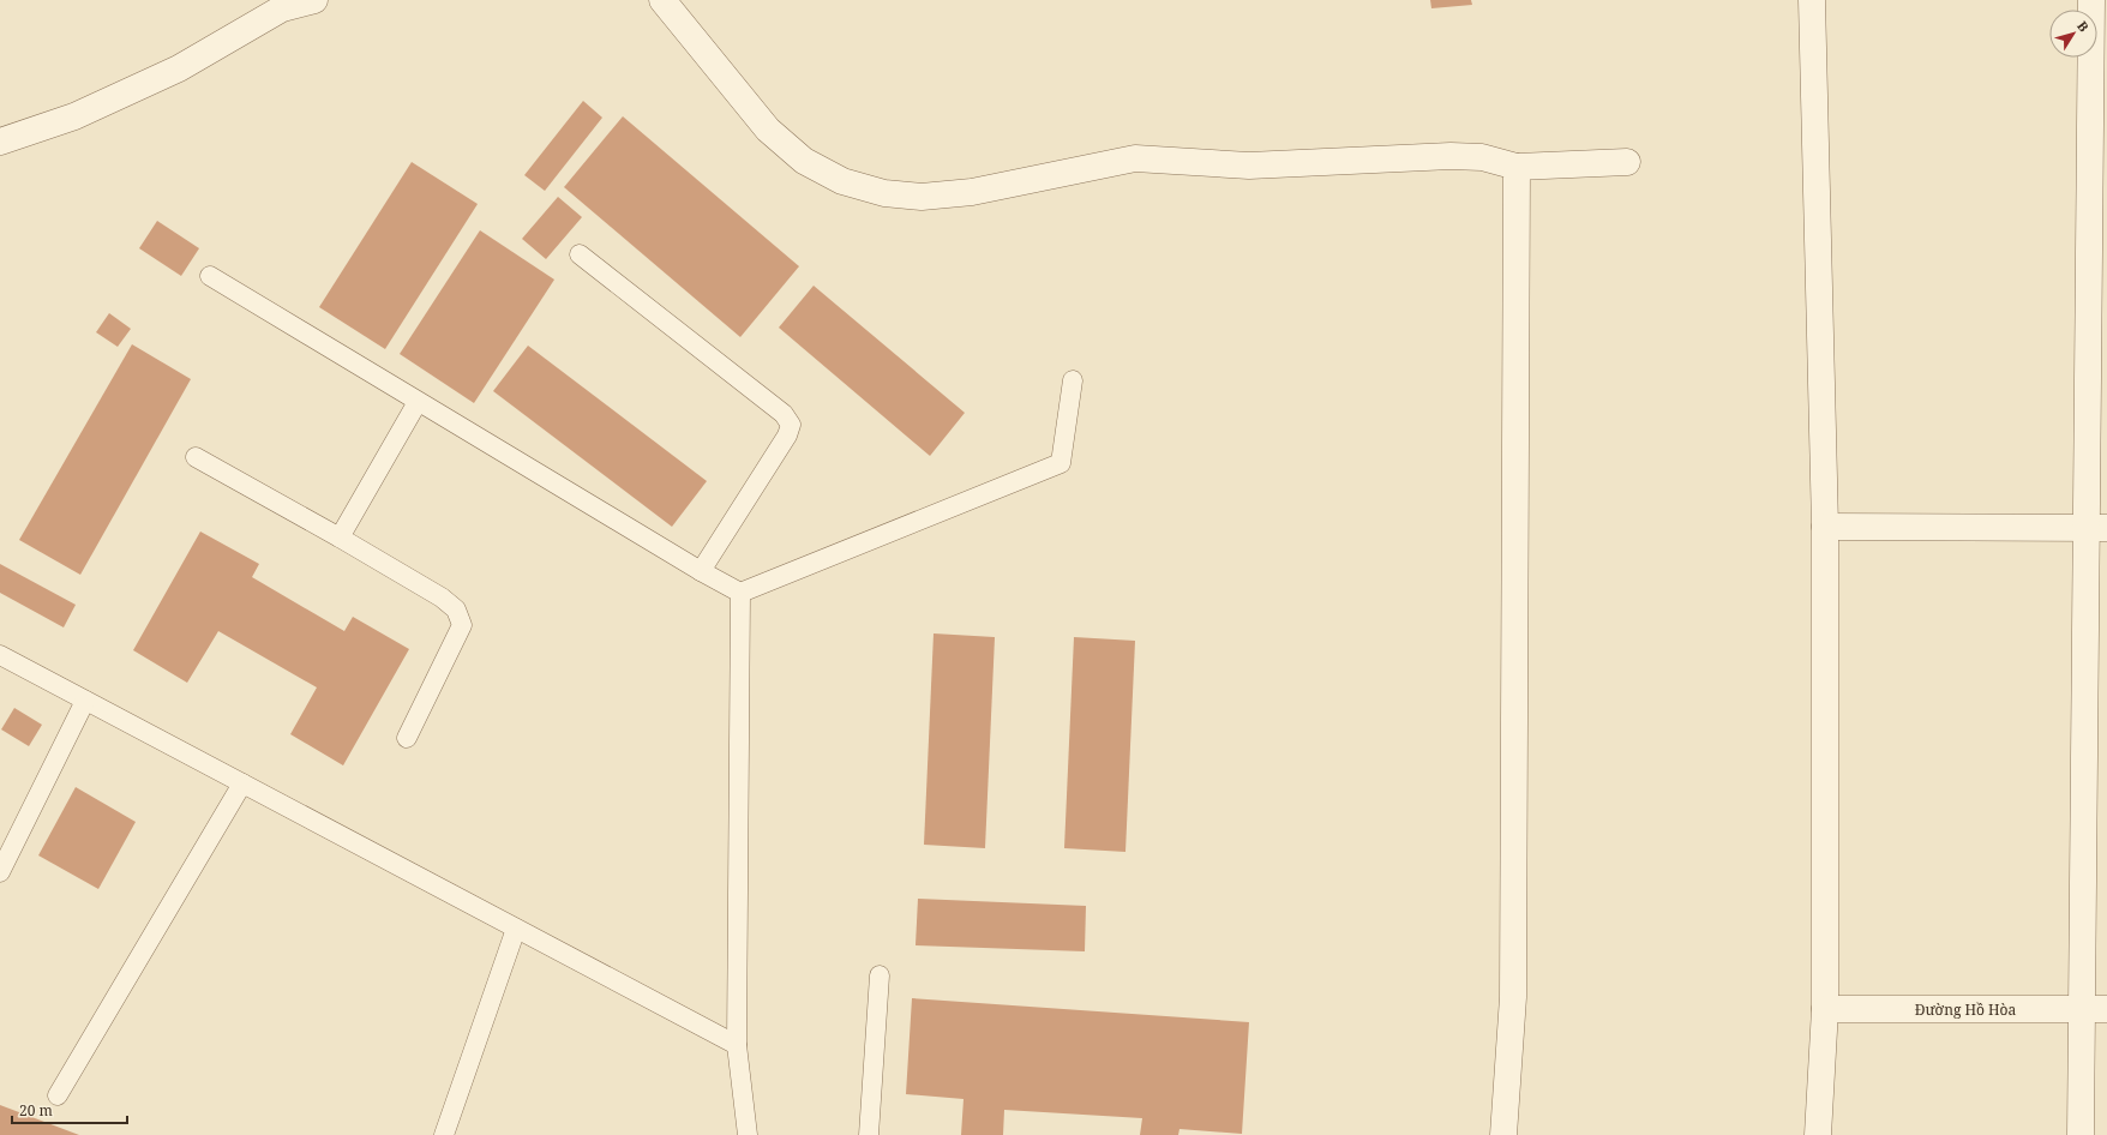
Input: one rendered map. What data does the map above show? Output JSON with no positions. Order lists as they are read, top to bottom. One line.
{"streets":{"street":["Đường Hồ Hòa"]},"scale_bar":"20 m","north":"top right"}
